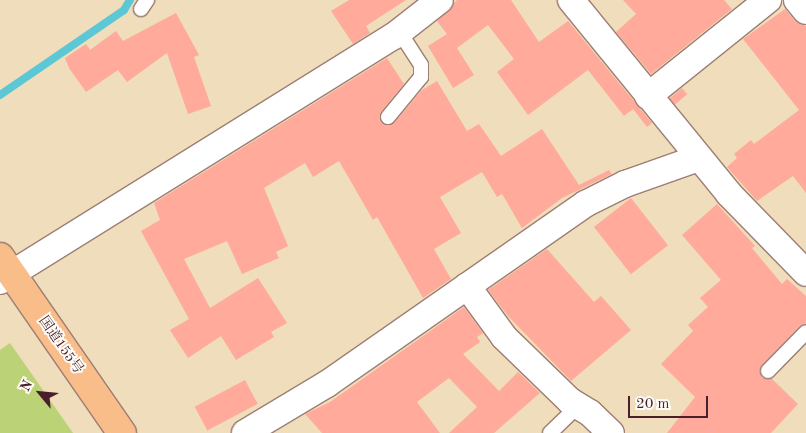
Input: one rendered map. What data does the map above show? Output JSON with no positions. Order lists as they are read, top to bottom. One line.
{"streets":{"highway":["国道155号"]},"scale_bar":"20 m","north":"top left"}
